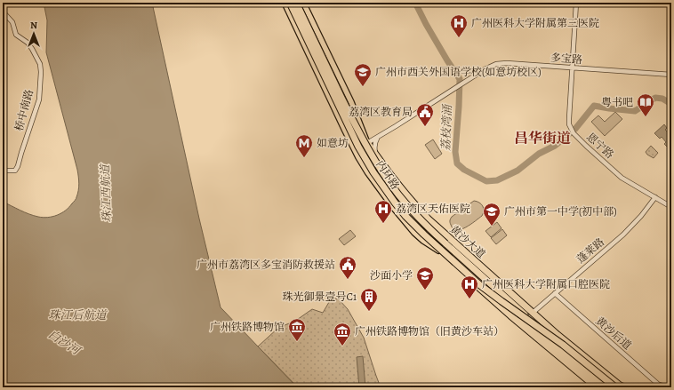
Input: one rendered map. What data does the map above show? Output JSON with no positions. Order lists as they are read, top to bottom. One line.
{"streets":{"highway":["内环路","黄沙大道"],"street":["多宝路","桥中南路","恩宁路","蓬莱路","黄沙后道"]},"crossings":[["多宝路","恩宁路"],["恩宁路","蓬莱路"],["内环路","黄沙大道"],["黄沙大道","蓬莱路"],["蓬莱路","黄沙后道"]],"districts":["昌华街道"],"water":["荔枝湾涌","珠江西航道","珠江后航道","白沙河"],"places":{"hospital":["广州医科大学附属第三医院","荔湾区天佑医院","广州医科大学附属口腔医院"],"school or university":["广州市西关外国语学校(如意坊校区)","广州市第一中学(初中部)","沙面小学"],"library":["粤书吧"],"public building":["荔湾区教育局","广州市荔湾区多宝消防救援站"],"metro station":["如意坊"],"building":["珠光御景壹号C1"],"museum":["广州铁路博物馆","广州铁路博物馆（旧黄沙车站）"]},"north":"top"}
